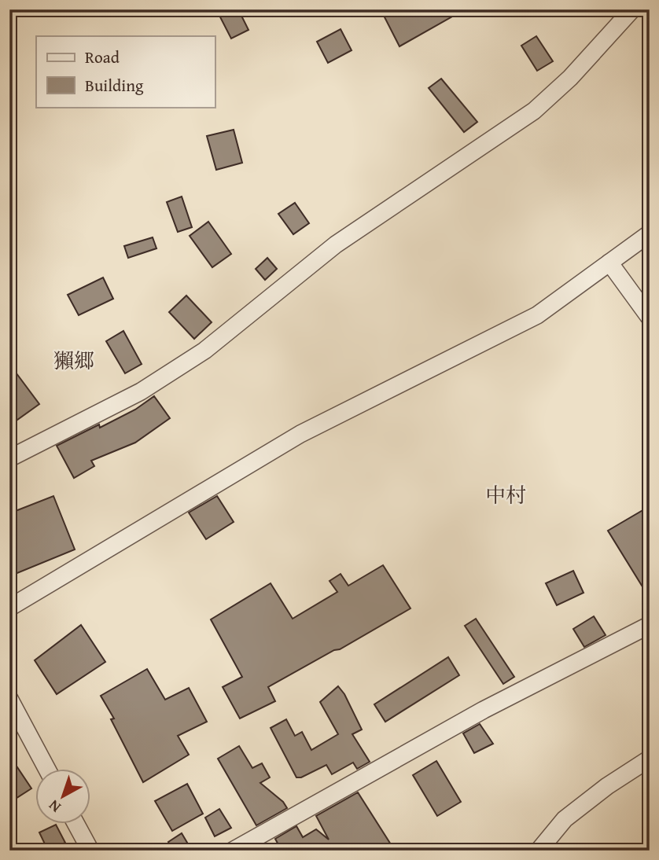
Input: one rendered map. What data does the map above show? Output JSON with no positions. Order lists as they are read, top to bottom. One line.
{"districts":["獺郷","中村"],"legend":["Road","Building"],"north":"bottom left"}
